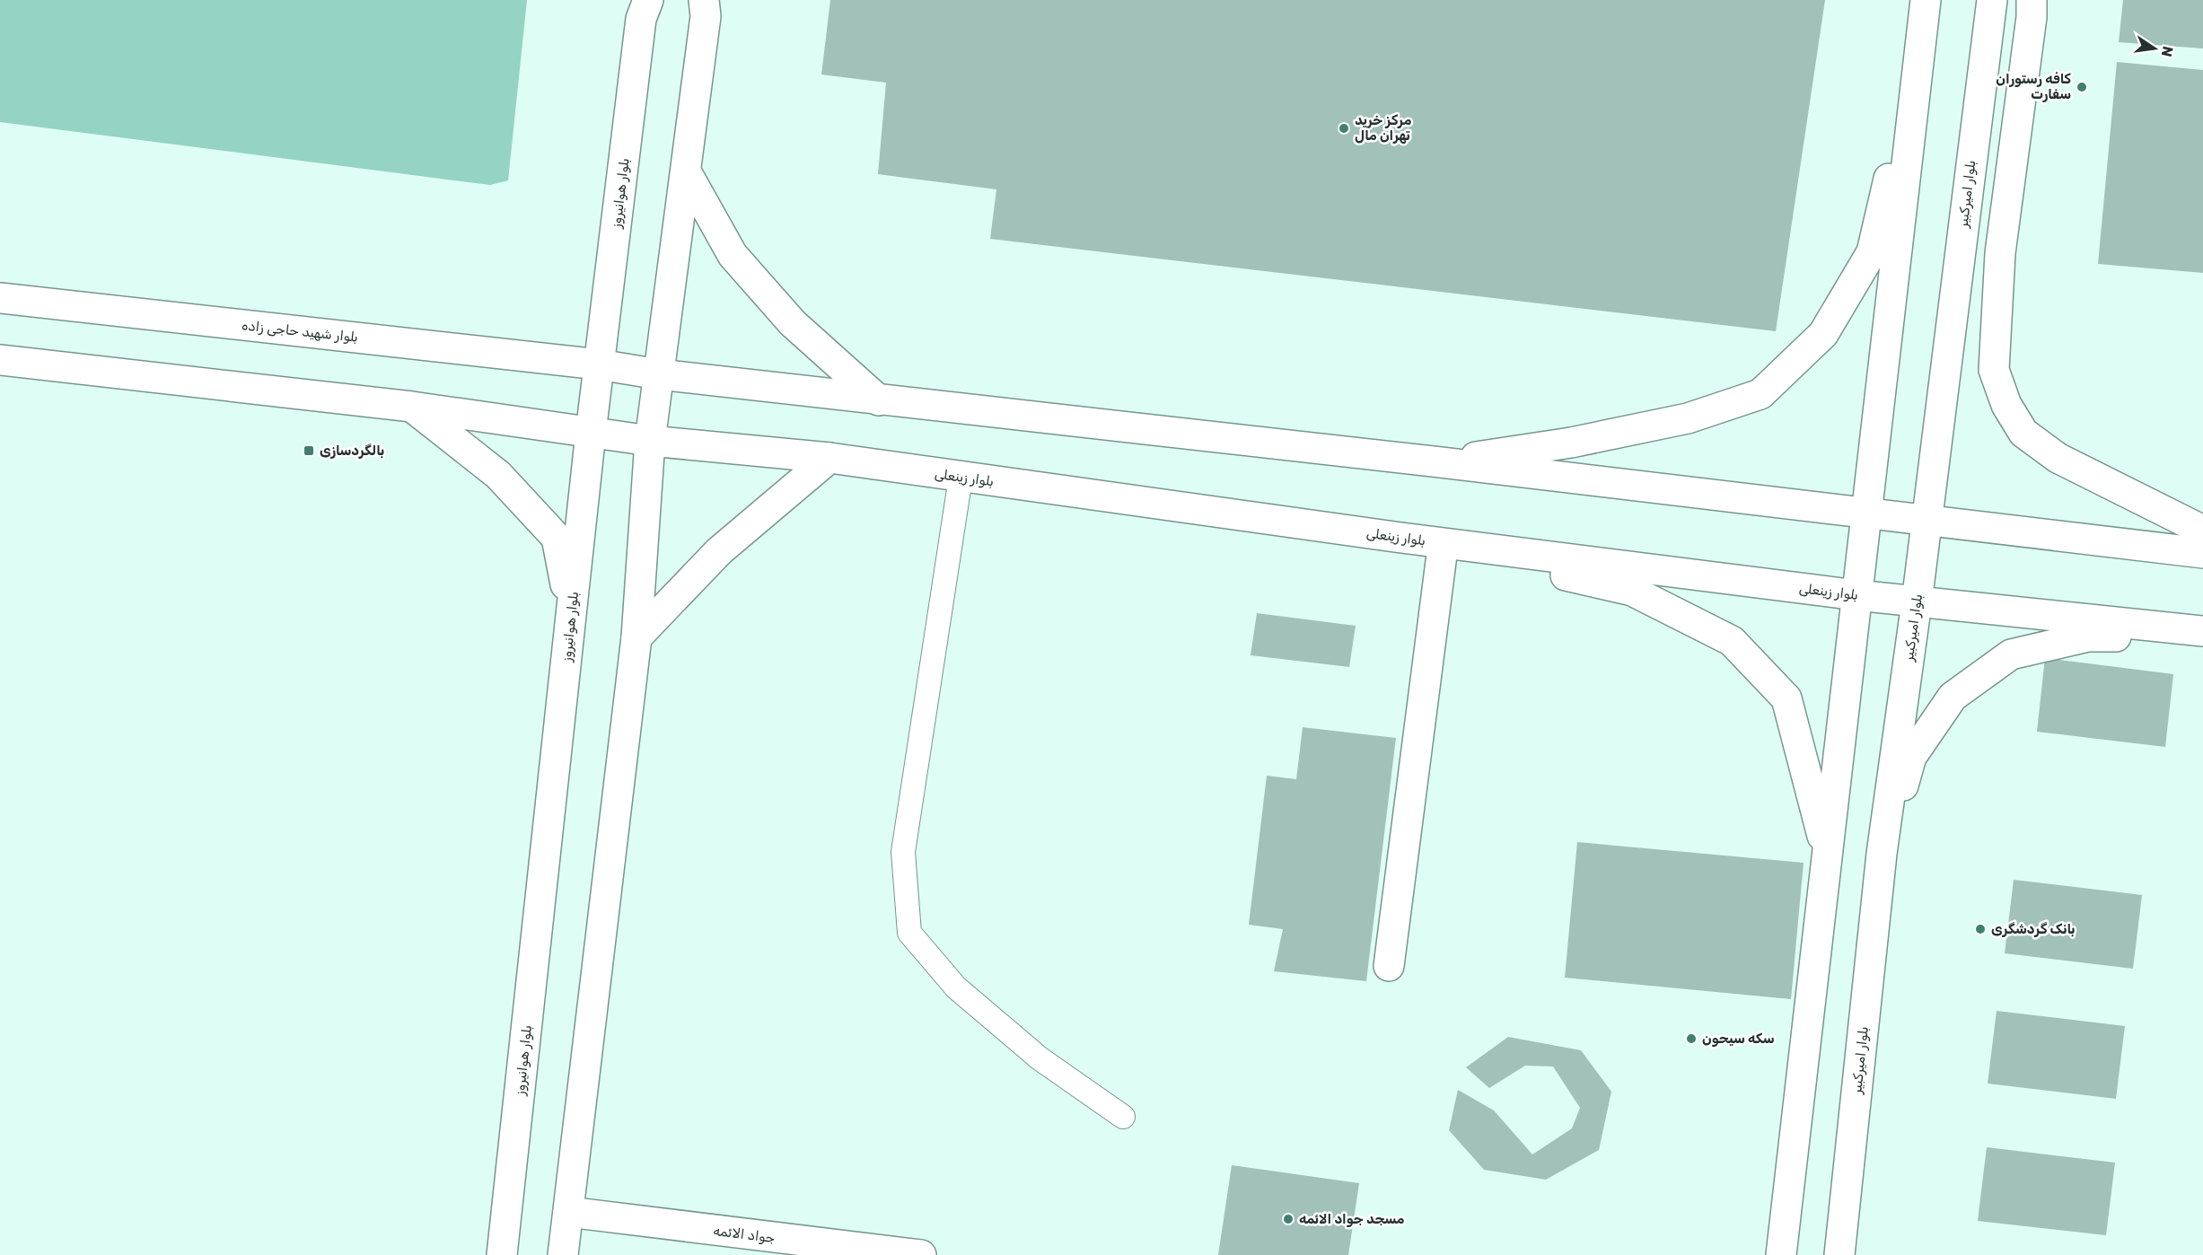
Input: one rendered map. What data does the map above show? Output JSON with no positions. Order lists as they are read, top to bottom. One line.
{"streets":{"main road":["بلوار هوانیروز","بلوار امیرکبیر","بلوار شهید حاجی زاده","بلوار زینعلی","جواد الائمه"]},"crossings":[["بلوار هوانیروز","بلوار شهید حاجی زاده"],["بلوار هوانیروز","بلوار زینعلی"],["بلوار امیرکبیر","بلوار زینعلی"]],"places":{"other":["کافه رستوران سفارت","مرکز خرید تهران مال","بانک گردشگری","سکه سیحون","مسجد جواد الائمه"],"transit":["بالگردسازی"]},"north":"right"}
